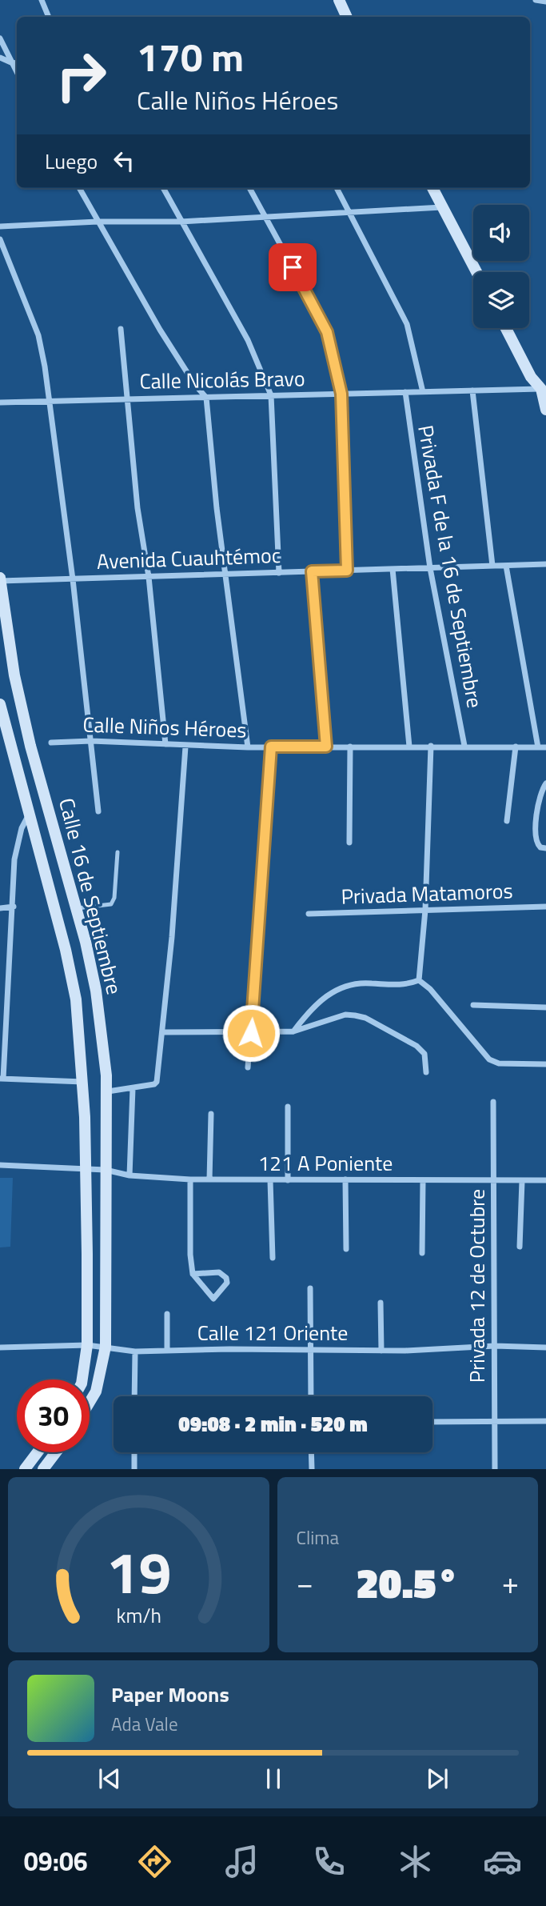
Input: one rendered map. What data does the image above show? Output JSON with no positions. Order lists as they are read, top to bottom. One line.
{"streets":{"main road":["Calle 16 de Septiembre"],"street":["Calle Nicolás Bravo","Avenida Cuauhtémoc","Privada F de la 16 de Septiembre","Calle Niños Héroes","Privada Matamoros","121 A Poniente","Privada 12 de Octubre","Calle 121 Oriente"]},"crossings":[["Calle Nicolás Bravo","Privada F de la 16 de Septiembre"],["Avenida Cuauhtémoc","Privada F de la 16 de Septiembre"],["Avenida Cuauhtémoc","Calle 16 de Septiembre"],["Privada F de la 16 de Septiembre","Calle Niños Héroes"],["Calle 16 de Septiembre","121 A Poniente"],["Calle 16 de Septiembre","Calle 121 Oriente"],["121 A Poniente","Privada 12 de Octubre"],["Privada 12 de Octubre","Calle 121 Oriente"]],"page":{"turn":["170 m","Calle Niños Héroes"],"then":"Luego","limit":"30","trip":"09:08 · 2 min · 520 m","tile":"Clima","heat":["−","20.5°","+"],"song":["Paper Moons","Ada Vale"],"tabs":"09:06","gauge":["19","km/h"]}}
